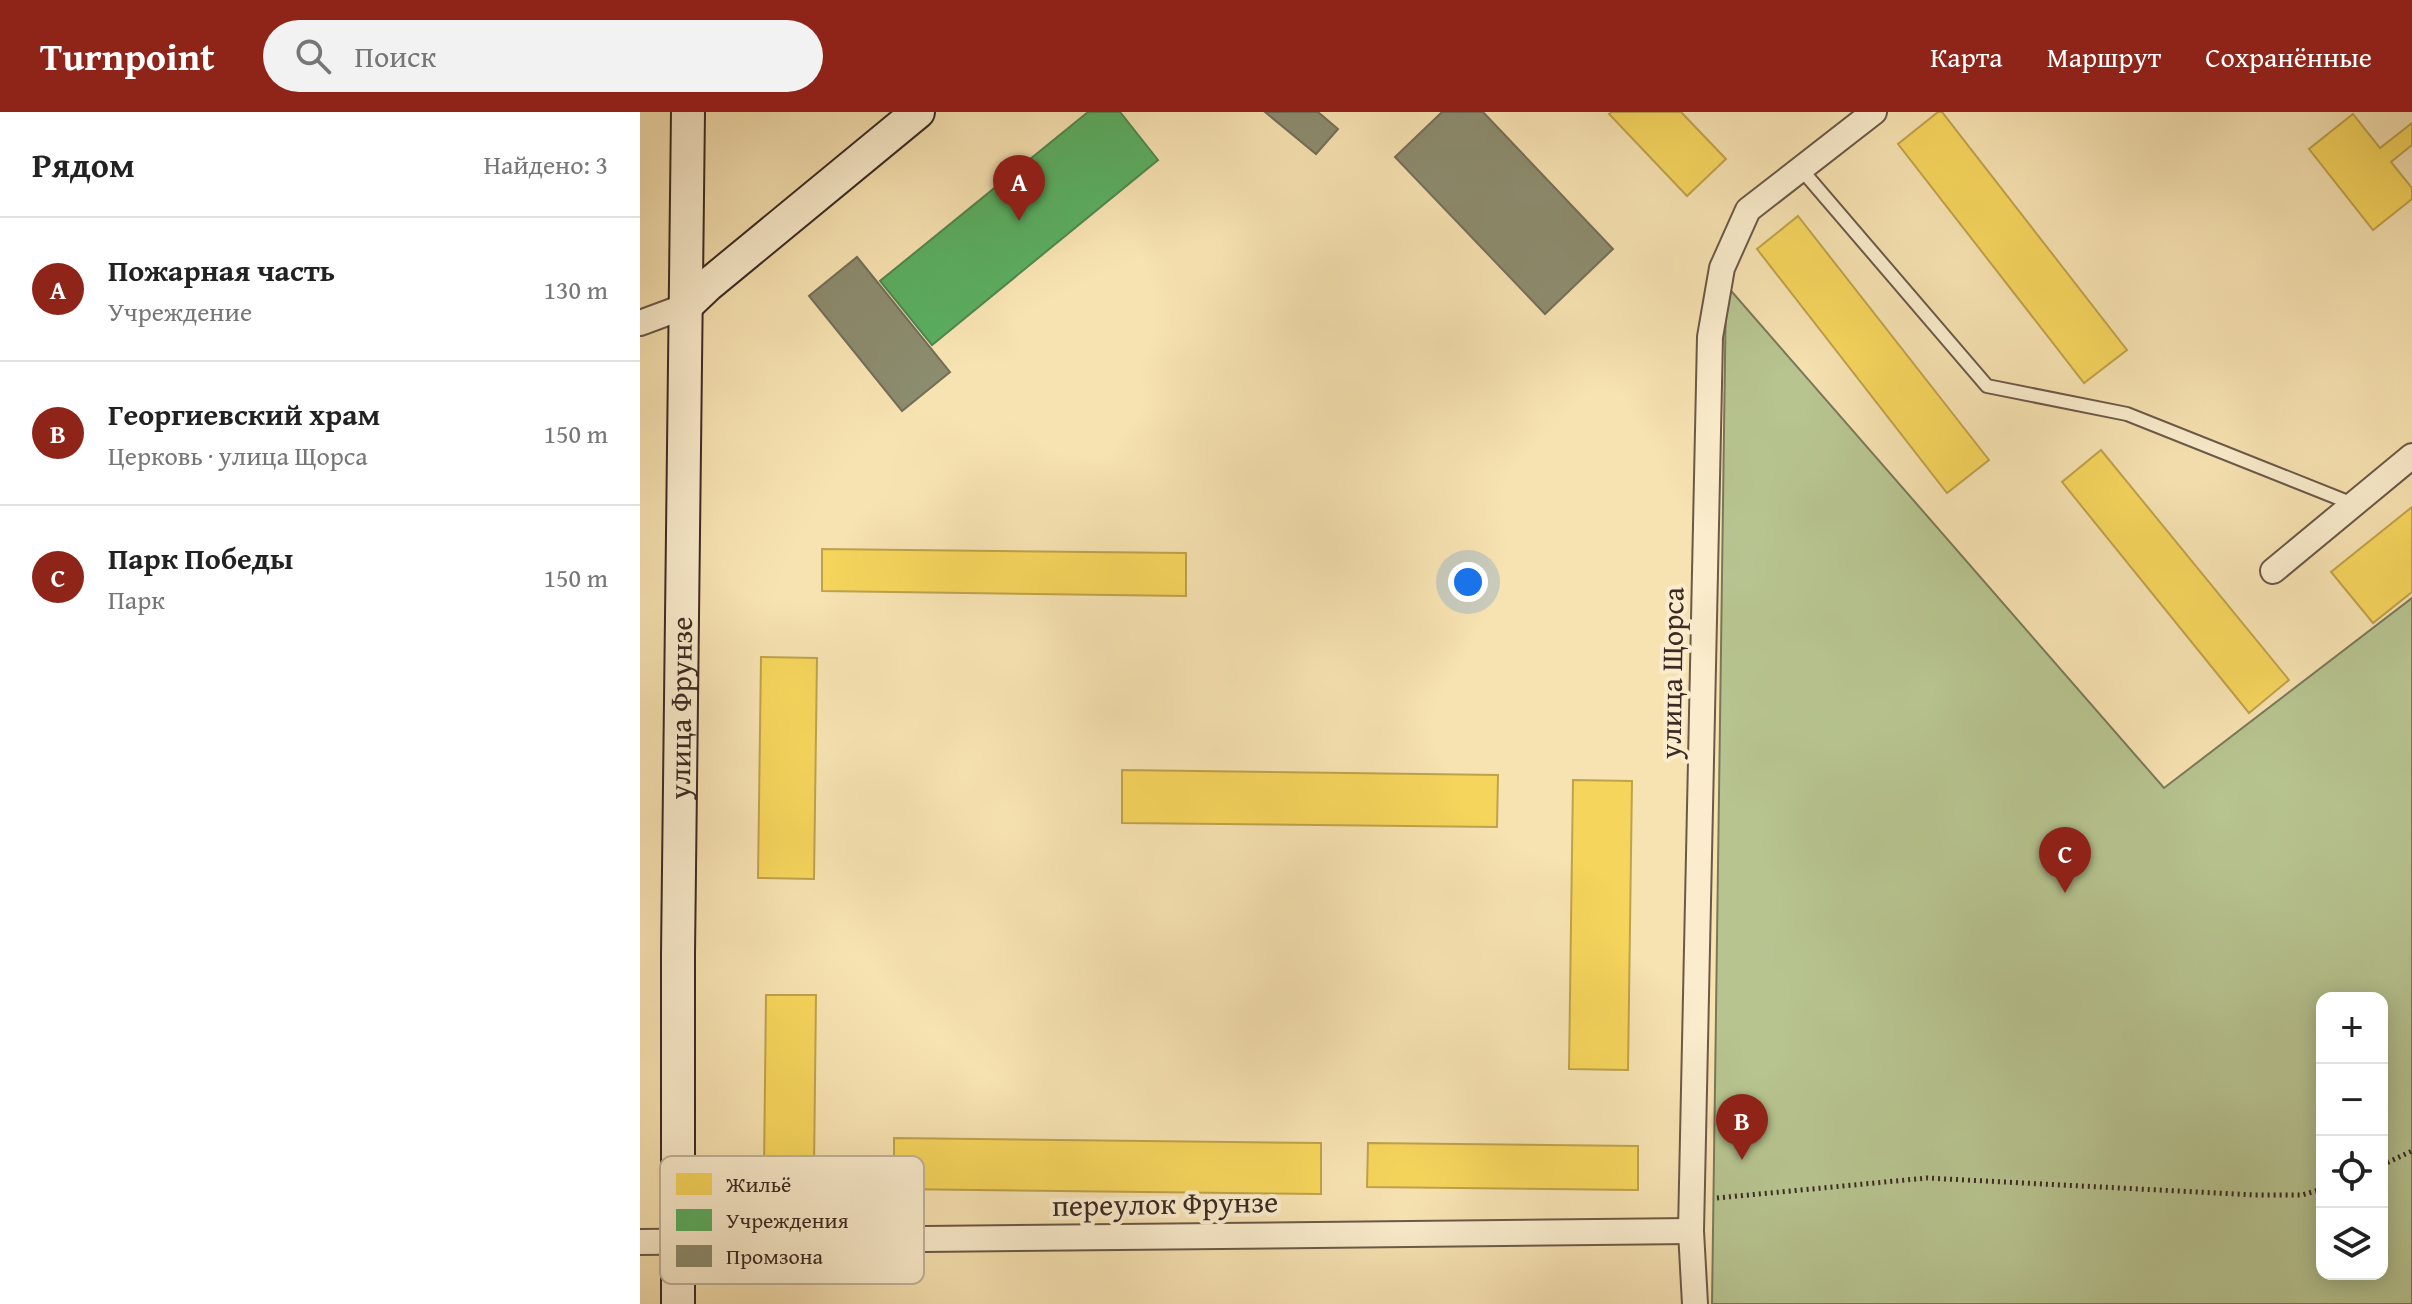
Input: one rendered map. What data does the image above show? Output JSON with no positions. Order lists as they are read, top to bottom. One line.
{"streets":{"main road":["улица Фрунзе"],"street":["улица Щорса","переулок Фрунзе"]},"crossings":[["улица Щорса","переулок Фрунзе"]],"legend":["Жильё","Учреждения","Промзона"],"page":{"header":"Turnpoint","search":"Поиск","nav":["Карта","Маршрут","Сохранённые"],"heading":["Рядом","Найдено: 3"],"pins":["A","C","B"],"list":[{"mark":"A","name":"Пожарная часть","note":"Учреждение","value":"130 m"},{"mark":"B","name":"Георгиевский храм","note":"Церковь · улица Щорса","value":"150 m"},{"mark":"C","name":"Парк Победы","note":"Парк","value":"150 m"}],"map_buttons":["+","−"]}}
